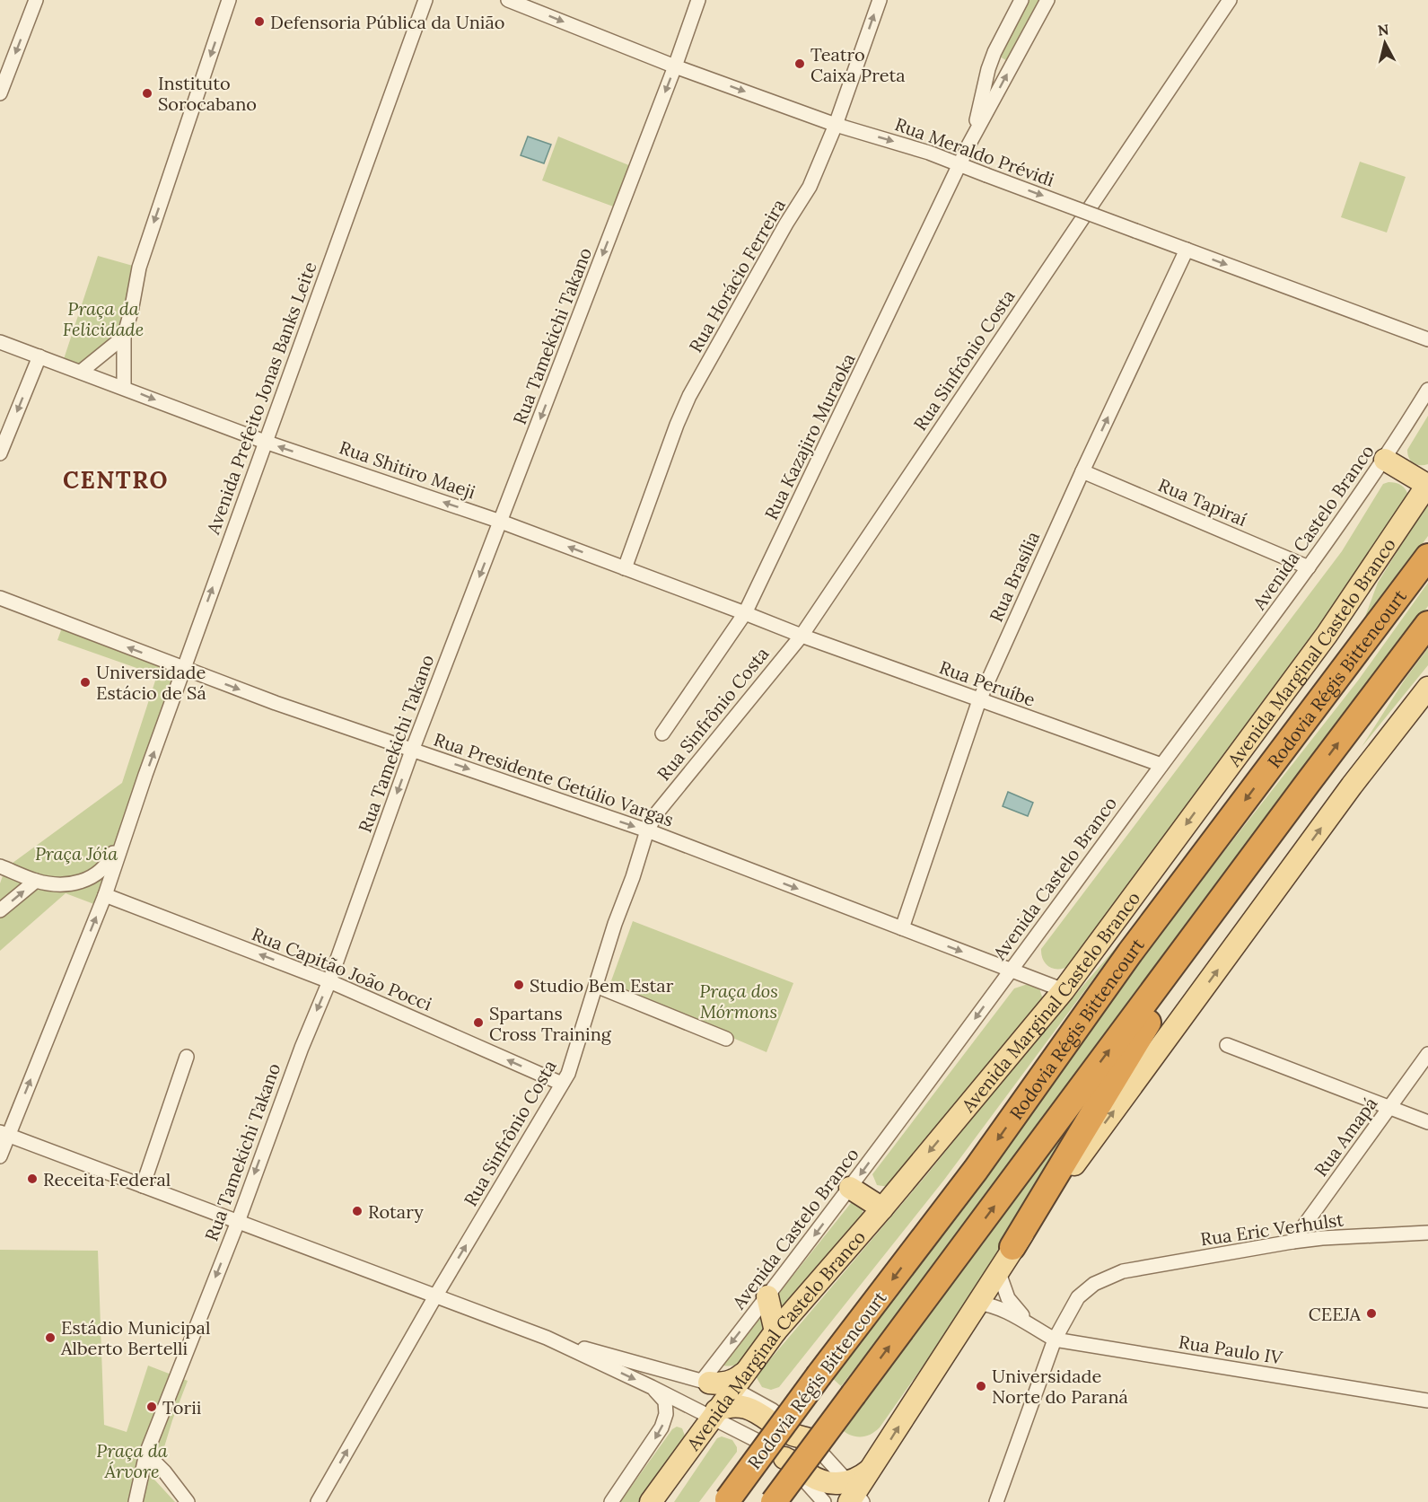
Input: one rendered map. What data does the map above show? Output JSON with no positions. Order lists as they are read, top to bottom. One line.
{"streets":{"highway":["Rodovia Régis Bittencourt"],"main road":["Avenida Marginal Castelo Branco"],"street":["Rua Meraldo Prévidi","Rua Horácio Ferreira","Rua Tamekichi Takano","Rua Sinfrônio Costa","Avenida Prefeito Jonas Banks Leite","Rua Kazajiro Muraoka","Rua Shitiro Maeji","Rua Tapiraí","Avenida Castelo Branco","Rua Brasília","Rua Peruíbe","Rua Presidente Getúlio Vargas","Rua Capitão João Pocci","Rua Amapá","Rua Eric Verhulst","Rua Paulo IV"]},"crossings":[["Rua Meraldo Prévidi","Rua Horácio Ferreira"],["Rua Meraldo Prévidi","Rua Tamekichi Takano"],["Rua Meraldo Prévidi","Rua Kazajiro Muraoka"],["Rua Meraldo Prévidi","Rua Brasília"],["Rua Horácio Ferreira","Rua Shitiro Maeji"],["Rua Tamekichi Takano","Rua Shitiro Maeji"],["Rua Tamekichi Takano","Rua Presidente Getúlio Vargas"],["Rua Tamekichi Takano","Rua Capitão João Pocci"],["Rua Sinfrônio Costa","Rua Shitiro Maeji"],["Rua Sinfrônio Costa","Rua Peruíbe"],["Rua Sinfrônio Costa","Rua Presidente Getúlio Vargas"],["Rua Sinfrônio Costa","Rua Capitão João Pocci"],["Avenida Prefeito Jonas Banks Leite","Rua Shitiro Maeji"],["Avenida Prefeito Jonas Banks Leite","Rua Presidente Getúlio Vargas"],["Avenida Prefeito Jonas Banks Leite","Rua Capitão João Pocci"],["Rua Kazajiro Muraoka","Rua Shitiro Maeji"],["Rua Shitiro Maeji","Rua Peruíbe"],["Rua Tapiraí","Avenida Castelo Branco"],["Rua Tapiraí","Rua Brasília"],["Avenida Castelo Branco","Rua Peruíbe"],["Avenida Castelo Branco","Rua Presidente Getúlio Vargas"],["Rua Brasília","Rua Peruíbe"],["Rua Brasília","Rua Presidente Getúlio Vargas"],["Avenida Marginal Castelo Branco","Rua Presidente Getúlio Vargas"],["Rua Amapá","Rua Eric Verhulst"],["Rua Eric Verhulst","Rua Paulo IV"]],"one_way":["Rua Meraldo Prévidi","Rua Tamekichi Takano","Avenida Prefeito Jonas Banks Leite","Avenida Castelo Branco","Rua Capitão João Pocci"],"districts":["CENTRO"],"parks":["Praça da Felicidade","Praça Jóia","Praça dos Mórmons","Praça da Árvore"],"places":["Defensoria Pública da União","Teatro Caixa Preta","Instituto Sorocabano","Universidade Estácio de Sá","Studio Bem Estar","Spartans Cross Training","Receita Federal","Rotary","CEEJA","Estádio Municipal Alberto Bertelli","Universidade Norte do Paraná","Torii"],"north":"top"}
